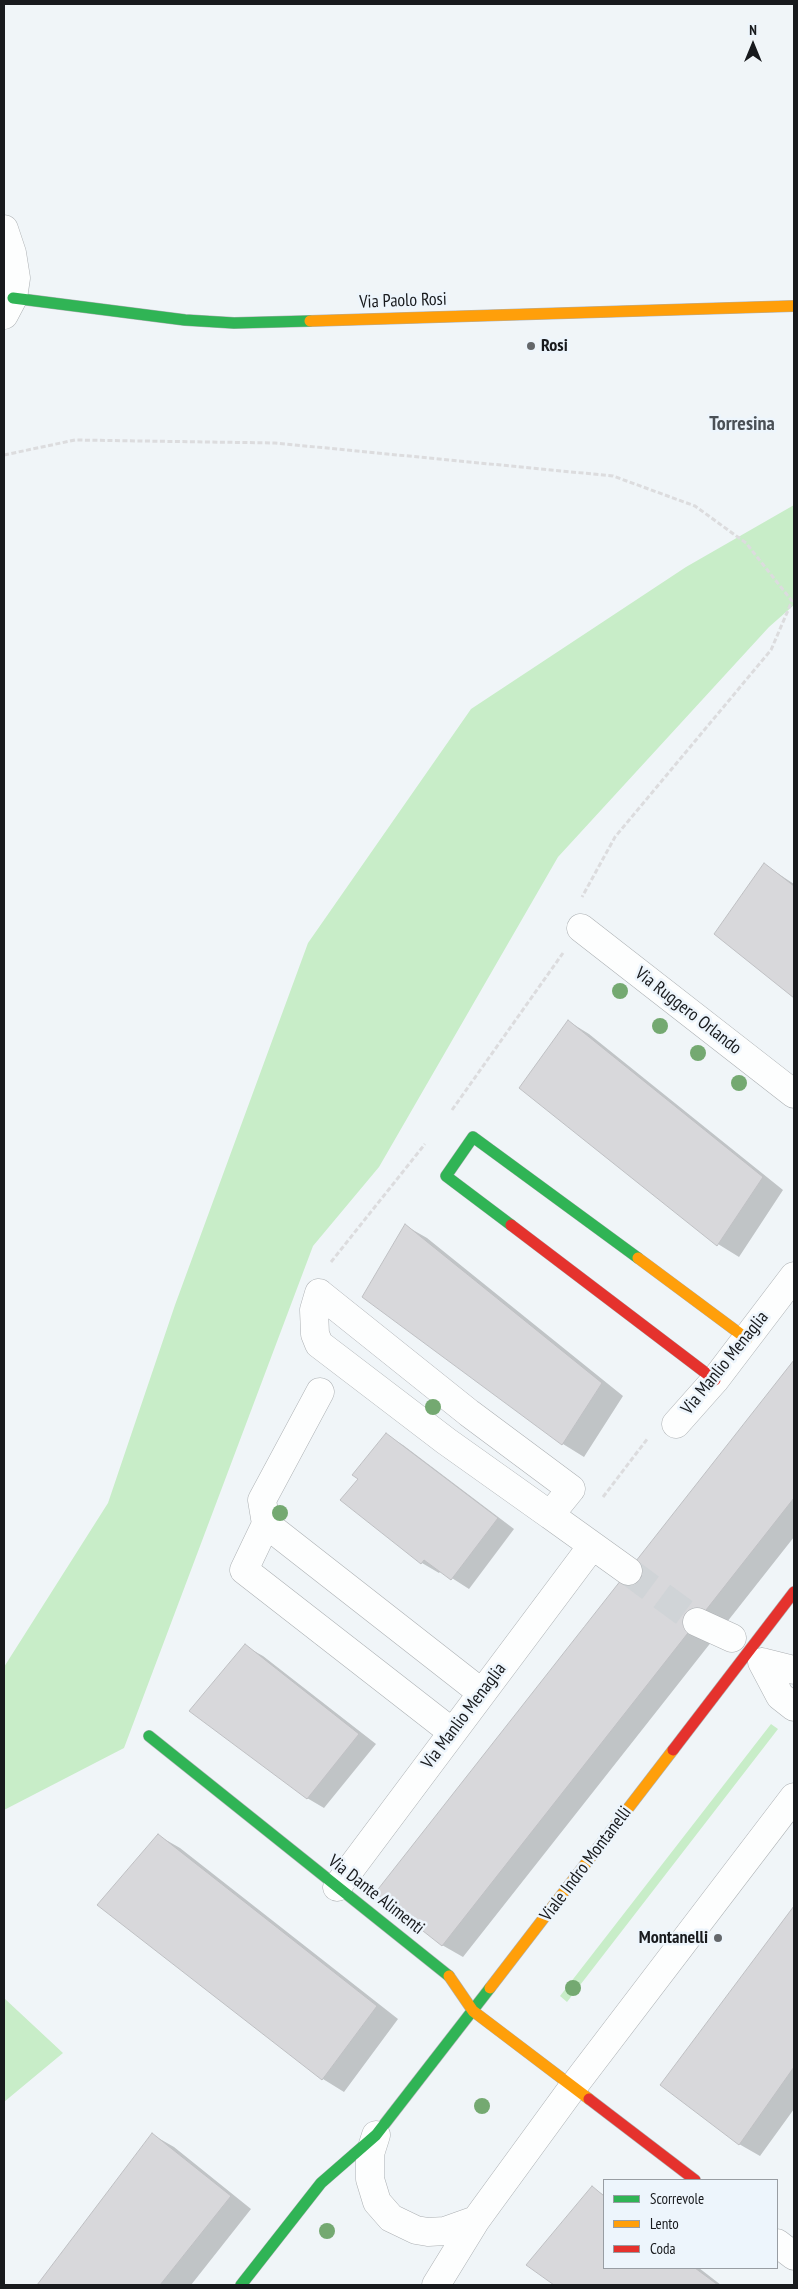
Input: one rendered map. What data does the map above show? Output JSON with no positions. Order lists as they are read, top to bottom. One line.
{"streets":{"street":["Via Paolo Rosi","Via Ruggero Orlando","Via Manlio Menaglia","Viale Indro Montanelli","Via Dante Alimenti"]},"crossings":[["Via Manlio Menaglia","Via Dante Alimenti"],["Viale Indro Montanelli","Via Dante Alimenti"]],"districts":["Torresina"],"places":["Rosi","Montanelli"],"legend":["Scorrevole","Lento","Coda"],"north":"top"}
